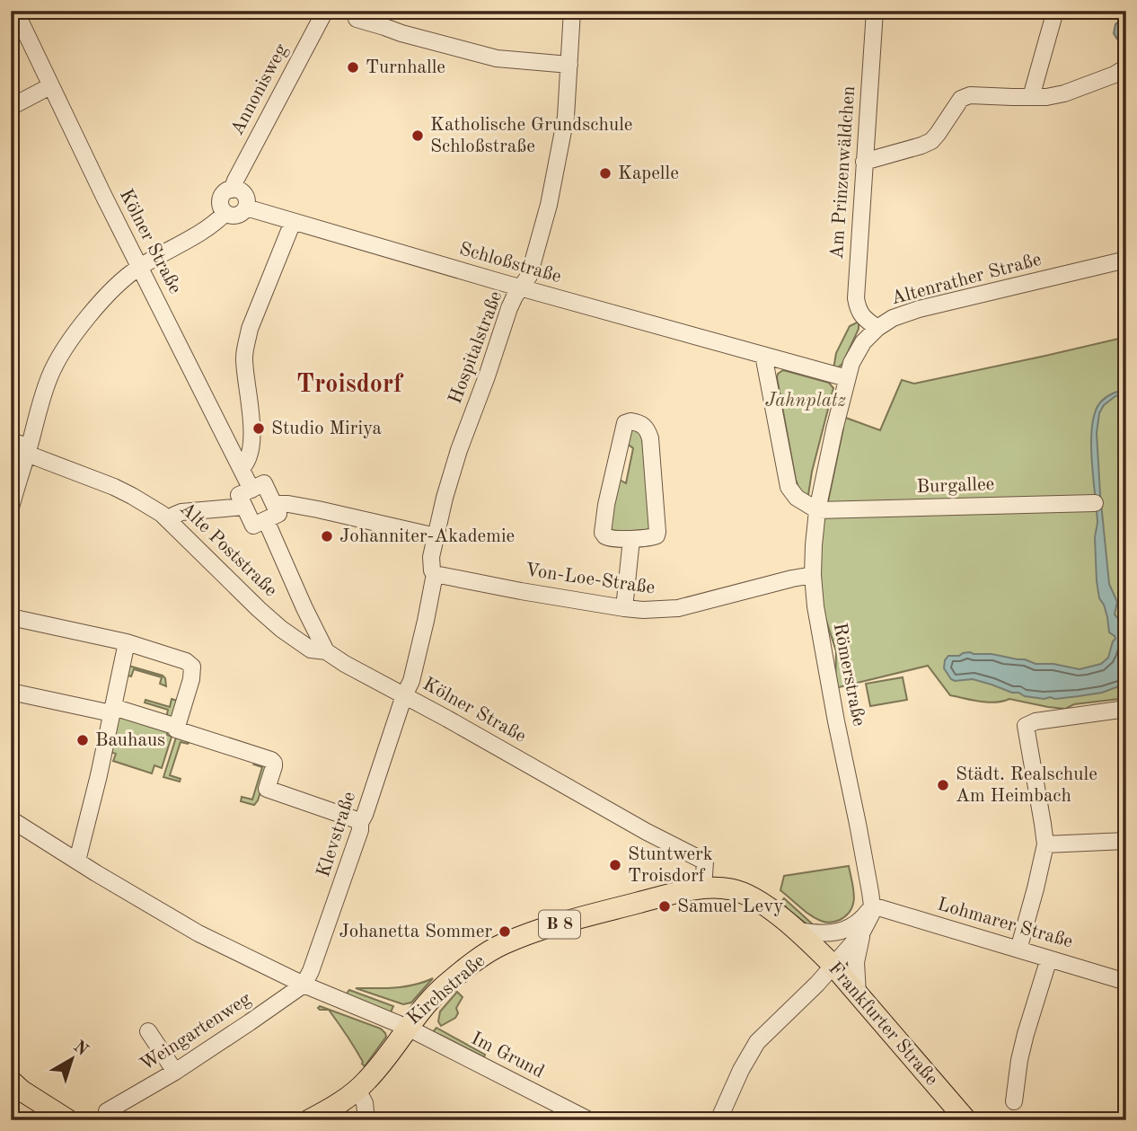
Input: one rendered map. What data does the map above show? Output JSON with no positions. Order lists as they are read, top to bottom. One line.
{"streets":{"main road":["B 8","Kirchstraße","Frankfurter Straße"],"street":["Annonisweg","Am Prinzenwäldchen","Kölner Straße","Schloßstraße","Altenrather Straße","Hospitalstraße","Burgallee","Alte Poststraße","Von-Loe-Straße","Römerstraße","Klevstraße","Lohmarer Straße","Weingartenweg","Im Grund"]},"crossings":[["Annonisweg","Schloßstraße"],["Am Prinzenwäldchen","Altenrather Straße"],["Kölner Straße","Hospitalstraße"],["Kölner Straße","Alte Poststraße"],["Kölner Straße","Klevstraße"],["Kölner Straße","Kirchstraße"],["Schloßstraße","Hospitalstraße"],["Altenrather Straße","Römerstraße"],["Hospitalstraße","Von-Loe-Straße"],["Hospitalstraße","Klevstraße"],["Burgallee","Römerstraße"],["Von-Loe-Straße","Römerstraße"],["Römerstraße","Lohmarer Straße"],["Klevstraße","Kirchstraße"],["Klevstraße","Weingartenweg"],["B 8","Kirchstraße"],["B 8","Im Grund"],["Kirchstraße","Frankfurter Straße"],["Kirchstraße","Weingartenweg"],["Kirchstraße","Im Grund"]],"districts":["Troisdorf"],"parks":["Jahnplatz"],"places":["Turnhalle","Katholische Grundschule Schloßstraße","Kapelle","Studio Miriya","Johanniter-Akademie","Bauhaus","Städt. Realschule Am Heimbach","Stuntwerk Troisdorf","Samuel Levy","Johanetta Sommer"],"north":"top right"}
